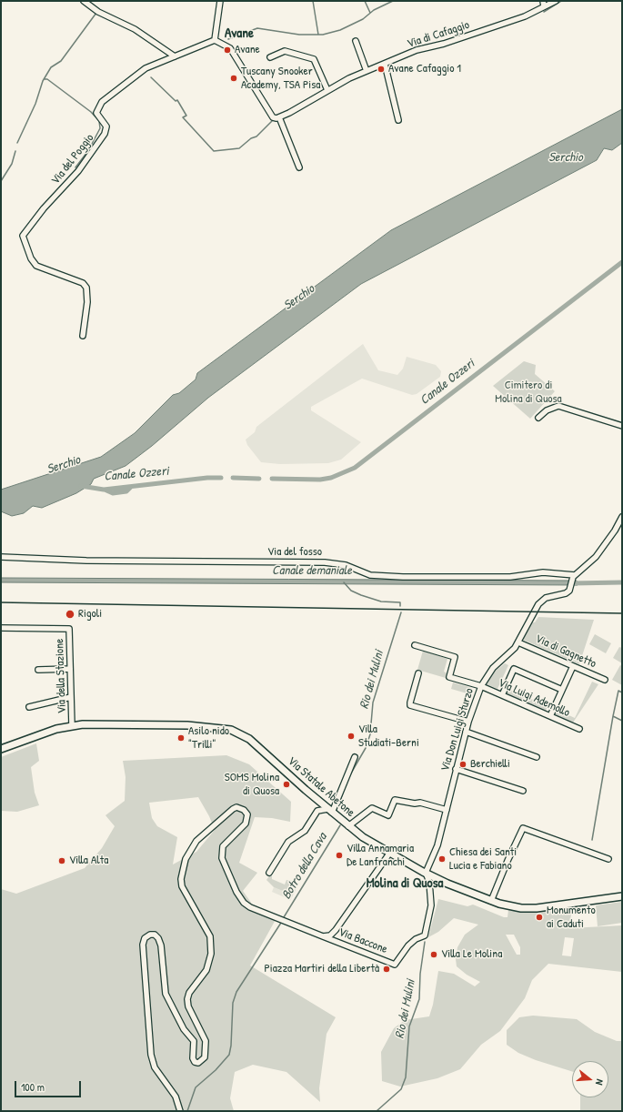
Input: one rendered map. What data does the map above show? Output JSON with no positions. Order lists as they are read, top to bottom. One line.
{"streets":{"main road":["Via Statale Abetone"],"street":["Via di Cafaggio","Via del Poggio","Via del fosso","Via di Gagnetto","Via della Stazione","Via Luigi Ademollo","Via Don Luigi Sturzo","Via Baccone"]},"crossings":[["Via del fosso","Via Don Luigi Sturzo"],["Via di Gagnetto","Via Don Luigi Sturzo"],["Via della Stazione","Via Statale Abetone"],["Via Luigi Ademollo","Via Don Luigi Sturzo"],["Via Don Luigi Sturzo","Via Statale Abetone"],["Via Don Luigi Sturzo","Via Baccone"],["Via Statale Abetone","Via Baccone"]],"districts":["Avane","Molina di Quosa"],"water":["Serchio","Canale Ozzeri","Canale demaniale","Rio dei Mulini","Botro della Cava"],"parks":["Cimitero di Molina di Quosa"],"places":["Avane","Avane Cafaggio 1","Tuscany Snooker Academy, TSA Pisa","Rigoli","Villa Studiati-Berni","Asilo nido \"Trilli\"","Berchielli","SOMS Molina di Quosa","Villa Annamaria De Lanfranchi","Chiesa dei Santi Lucia e Fabiano","Villa Alta","Monumento ai Caduti","Villa Le Molina","Piazza Martiri della Libertà"],"scale_bar":"100 m","north":"right"}
